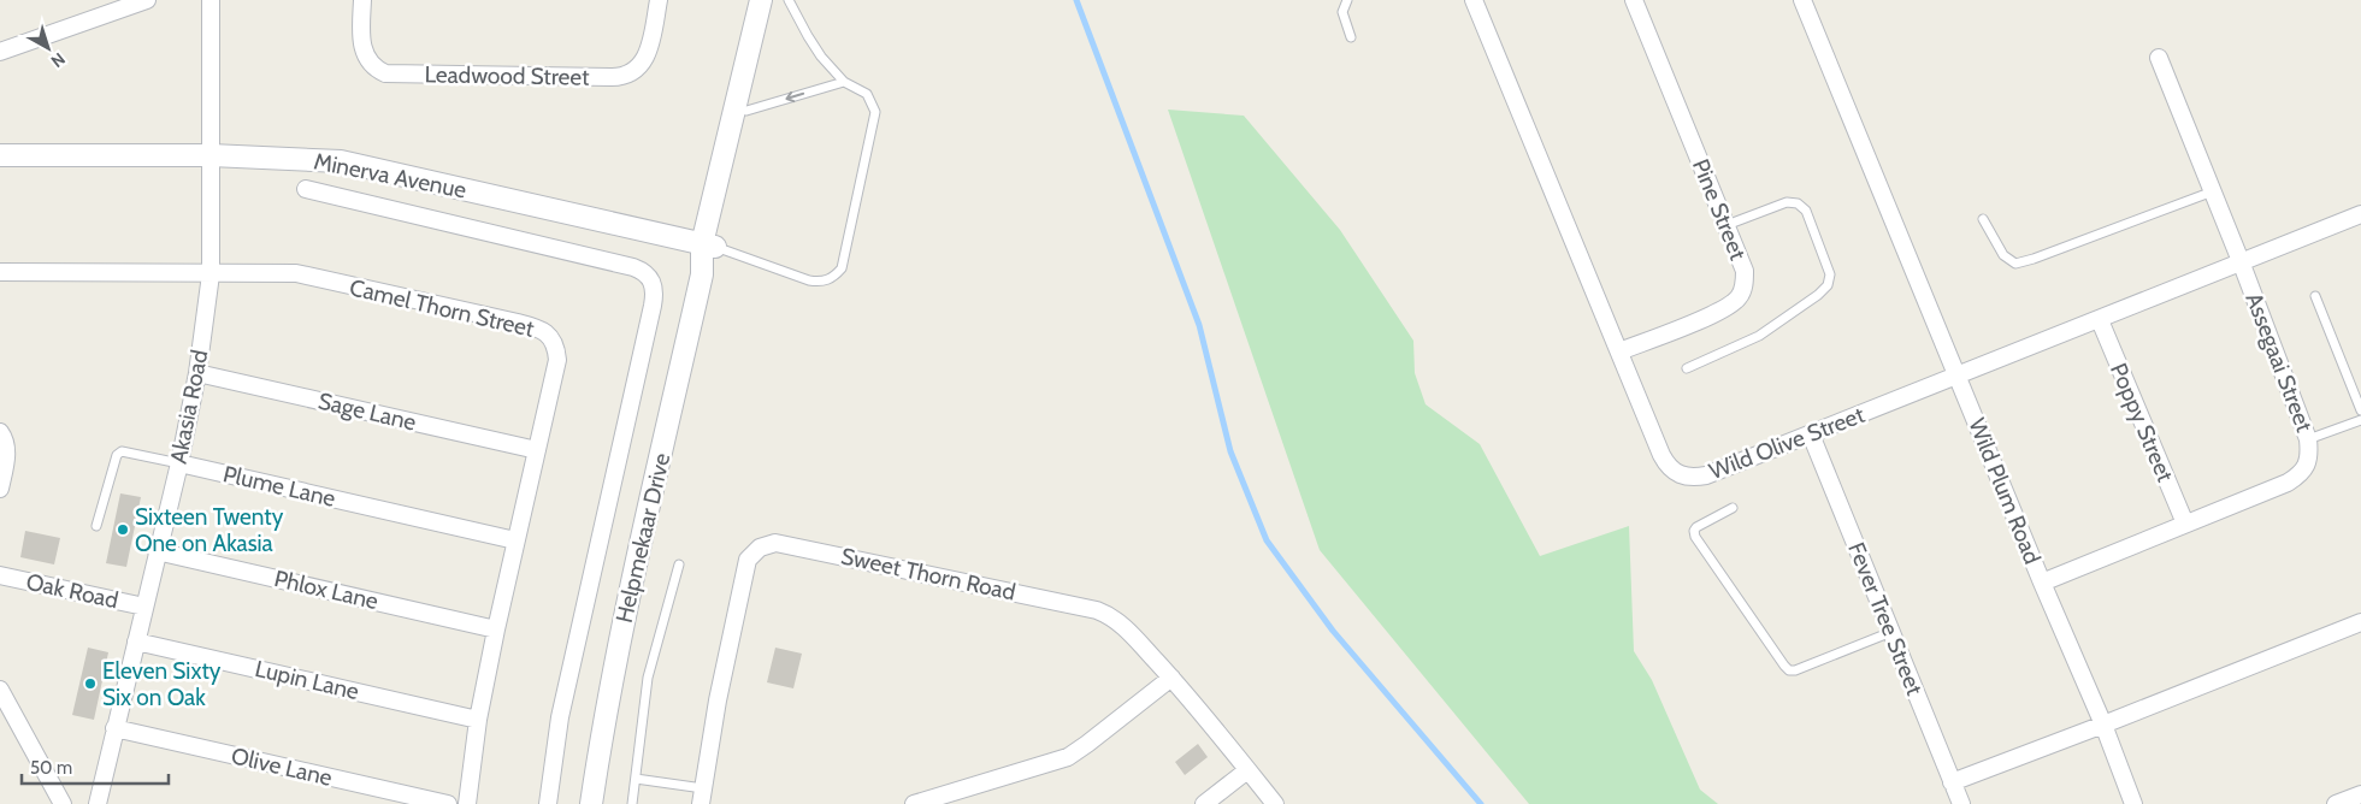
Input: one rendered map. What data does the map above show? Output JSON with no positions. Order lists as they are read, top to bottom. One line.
{"streets":{"street":["Leadwood Street","Minerva Avenue","Pine Street","Camel Thorn Street","Assegaai Street","Akasia Road","Sage Lane","Poppy Street","Wild Olive Street","Plume Lane","Wild Plum Road","Helpmekaar Drive","Sweet Thorn Road","Phlox Lane","Oak Road","Fever Tree Street","Lupin Lane","Olive Lane"]},"crossings":[["Minerva Avenue","Akasia Road"],["Minerva Avenue","Helpmekaar Drive"],["Pine Street","Wild Olive Street"],["Camel Thorn Street","Akasia Road"],["Camel Thorn Street","Sage Lane"],["Camel Thorn Street","Plume Lane"],["Camel Thorn Street","Phlox Lane"],["Camel Thorn Street","Lupin Lane"],["Assegaai Street","Poppy Street"],["Assegaai Street","Wild Olive Street"],["Assegaai Street","Wild Plum Road"],["Akasia Road","Sage Lane"],["Akasia Road","Plume Lane"],["Akasia Road","Phlox Lane"],["Akasia Road","Oak Road"],["Akasia Road","Lupin Lane"],["Akasia Road","Olive Lane"],["Poppy Street","Wild Olive Street"],["Wild Olive Street","Wild Plum Road"],["Wild Olive Street","Fever Tree Street"]],"places":["Sixteen Twenty One on Akasia","Eleven Sixty Six on Oak"],"scale_bar":"50 m","north":"bottom right"}
